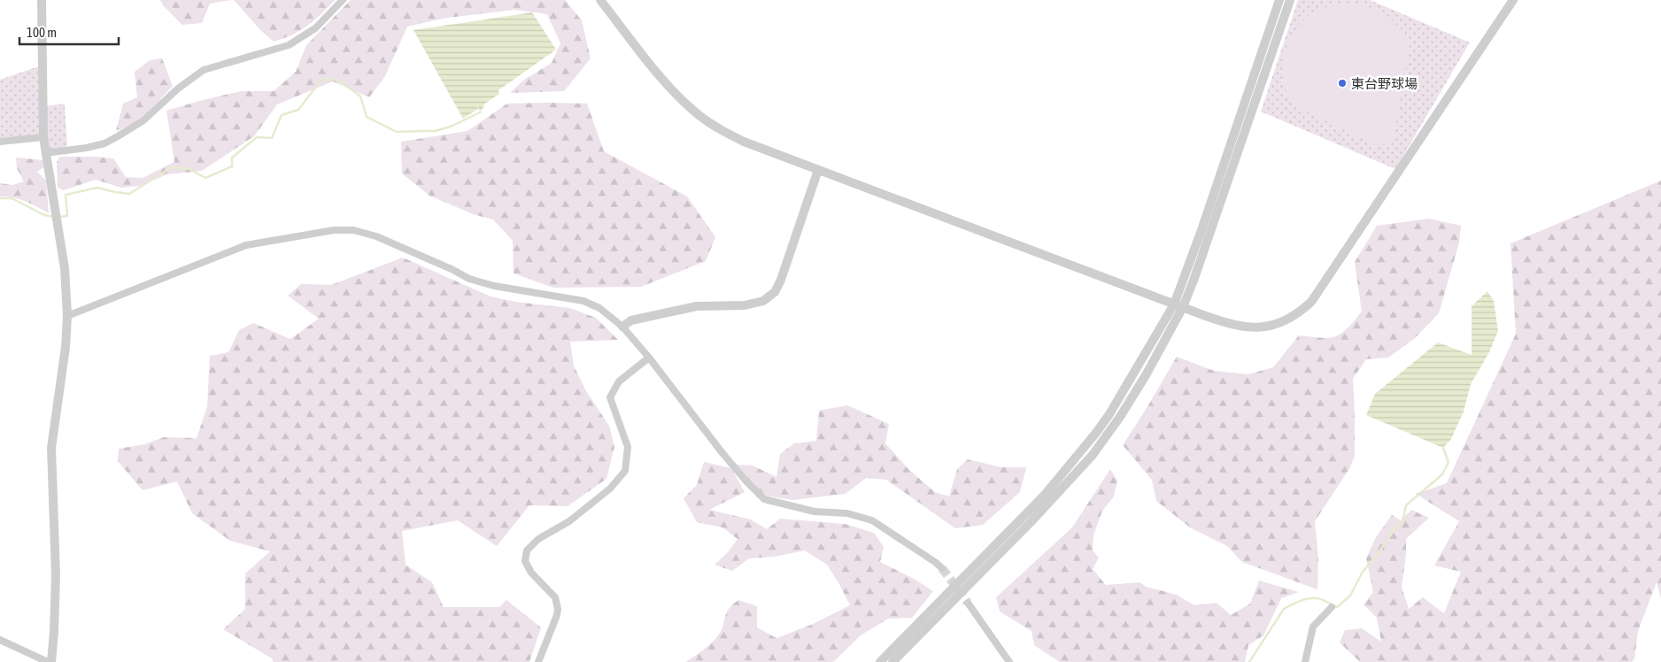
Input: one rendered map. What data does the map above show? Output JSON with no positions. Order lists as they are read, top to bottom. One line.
{"places":["東台野球場"],"scale_bar":"100 m"}
